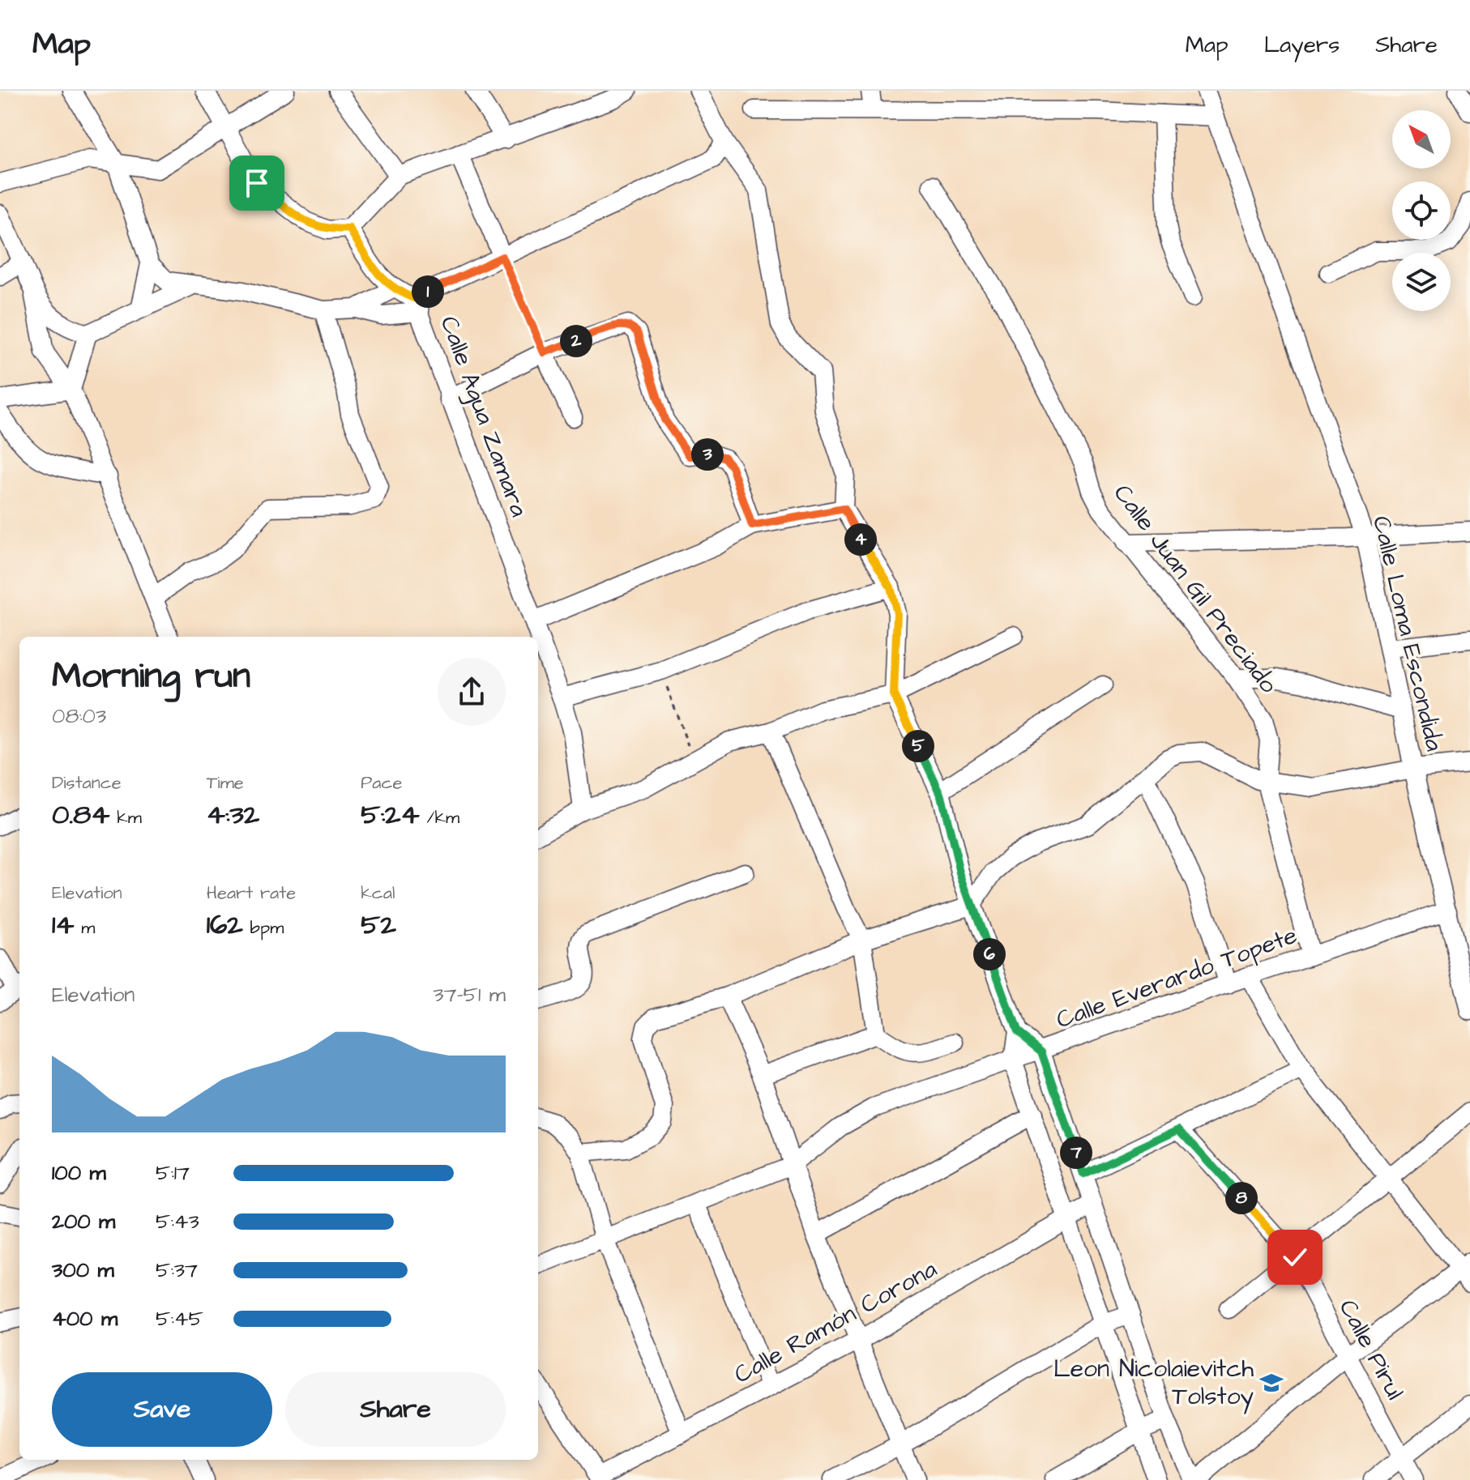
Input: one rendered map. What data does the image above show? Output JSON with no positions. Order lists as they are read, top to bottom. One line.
{"streets":{"street":["Calle Agua Zamara","Calle Juan Gil Preciado","Calle Loma Escondida","Calle Everardo Topete","Calle Ramón Corona","Calle Pirul"]},"crossings":[["Calle Juan Gil Preciado","Calle Everardo Topete"],["Calle Loma Escondida","Calle Everardo Topete"]],"places":{"school or university":["Leon Nicolaievitch Tolstoy"]},"north":"top left","page":{"header":"Map","nav":["Map","Layers","Share"],"pins":["1","2","3","4","5","6","7","8"],"heading":["Morning run","08:03"],"stats":[["Distance","0.84 km"],["Time","4:32"],["Pace","5:24 /km"],["Elevation","14 m"],["Heart rate","162 bpm"],["kcal","52"]],"chart":["Elevation","37–51 m"],"list":[{"name":"100 m","note":"5:17"},{"name":"200 m","note":"5:43"},{"name":"300 m","note":"5:37"},{"name":"400 m","note":"5:45"}],"buttons":["Save","Share"]}}
